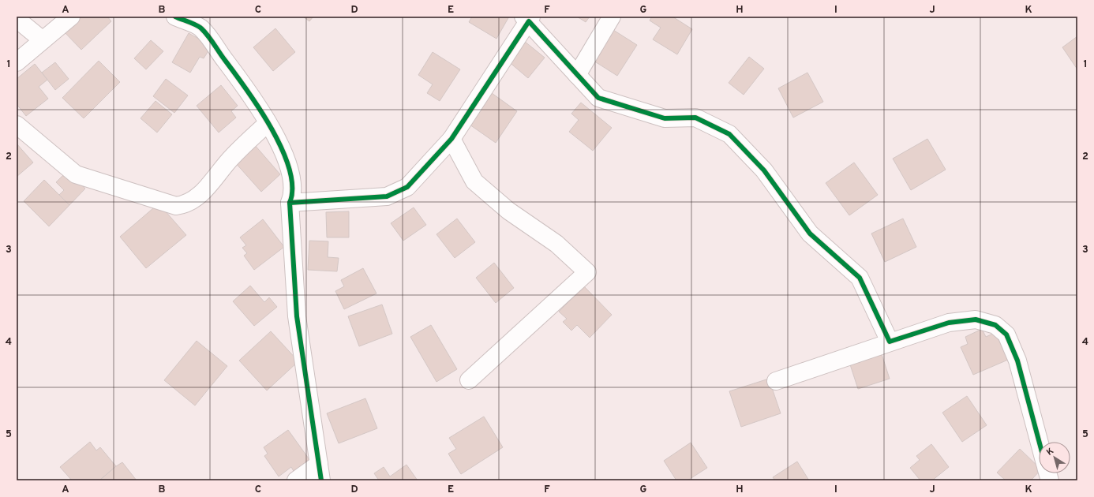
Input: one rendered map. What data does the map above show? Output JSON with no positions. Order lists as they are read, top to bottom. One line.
{"north":"top left","grid":{"columns":["A","B","C","D","E","F","G","H","I","J","K"],"rows":["1","2","3","4","5"]}}
